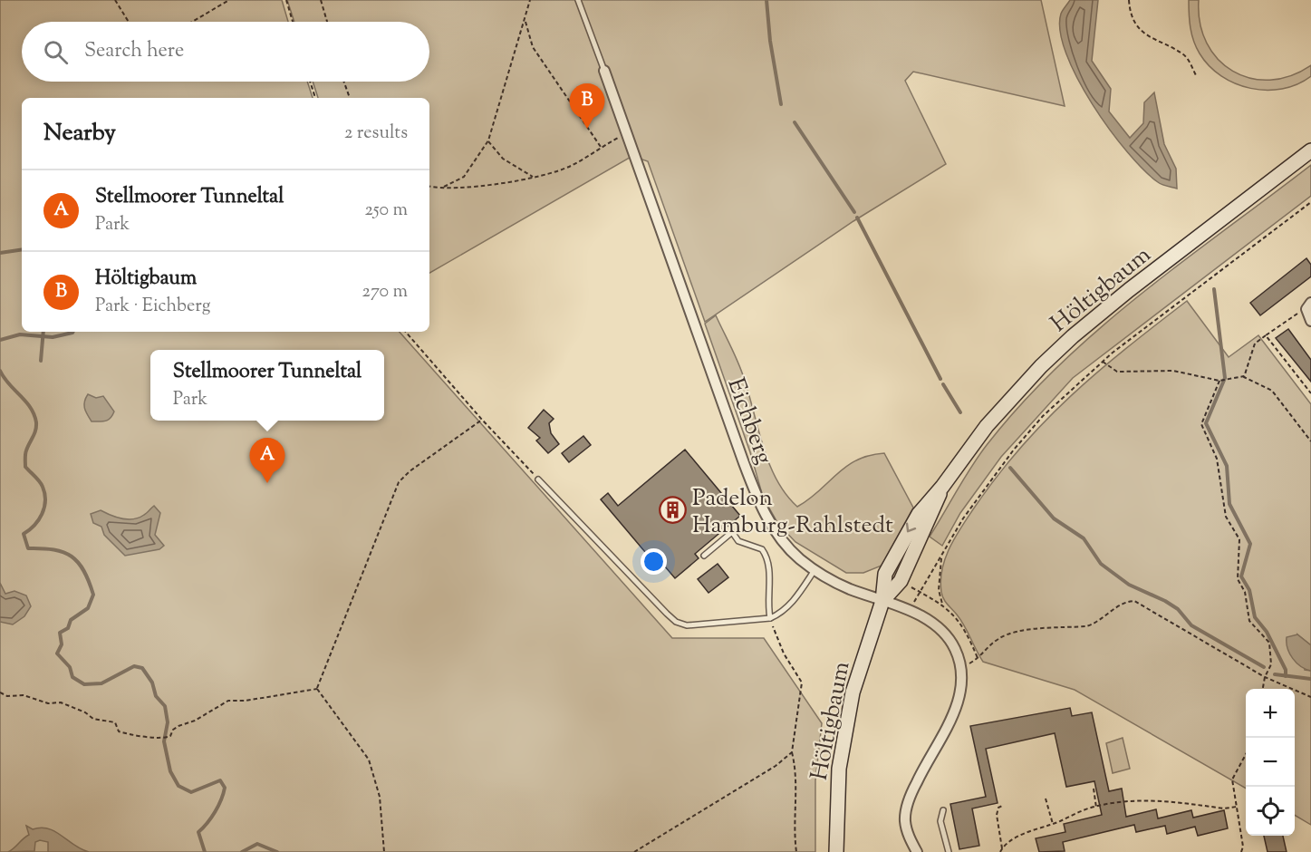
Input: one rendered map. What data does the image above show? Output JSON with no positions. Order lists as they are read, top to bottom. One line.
{"streets":{"main road":["Höltigbaum"],"street":["Eichberg"]},"crossings":[["Höltigbaum","Eichberg"]],"places":{"building":["Padelon Hamburg-Rahlstedt"]},"page":{"search":"Search here","pins":["B","A"],"heading":["Nearby","2 results"],"list":[{"mark":"A","name":"Stellmoorer Tunneltal","note":"Park","value":"250 m"},{"mark":"B","name":"Höltigbaum","note":"Park · Eichberg","value":"270 m"}],"popup":["Stellmoorer Tunneltal","Park"],"map_buttons":["+","−"]}}
